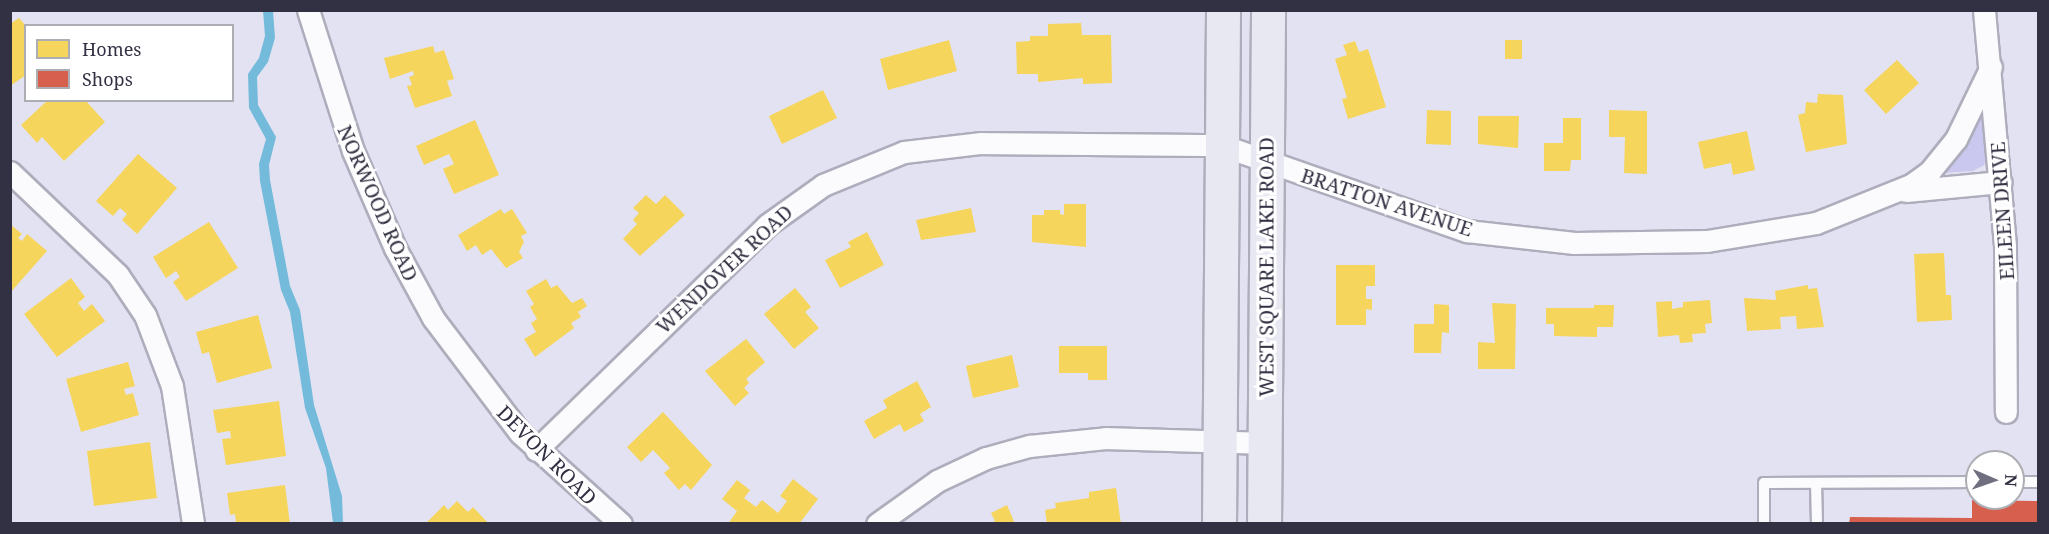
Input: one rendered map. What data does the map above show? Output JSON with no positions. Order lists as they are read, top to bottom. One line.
{"streets":{"highway":["WEST SQUARE LAKE ROAD"],"street":["BRATTON AVENUE","NORWOOD ROAD","EILEEN DRIVE","WENDOVER ROAD","DEVON ROAD"]},"crossings":[["BRATTON AVENUE","EILEEN DRIVE"],["BRATTON AVENUE","WEST SQUARE LAKE ROAD"],["BRATTON AVENUE","WENDOVER ROAD"],["NORWOOD ROAD","DEVON ROAD"],["WEST SQUARE LAKE ROAD","WENDOVER ROAD"],["WENDOVER ROAD","DEVON ROAD"]],"legend":["Homes","Shops"],"north":"right"}
